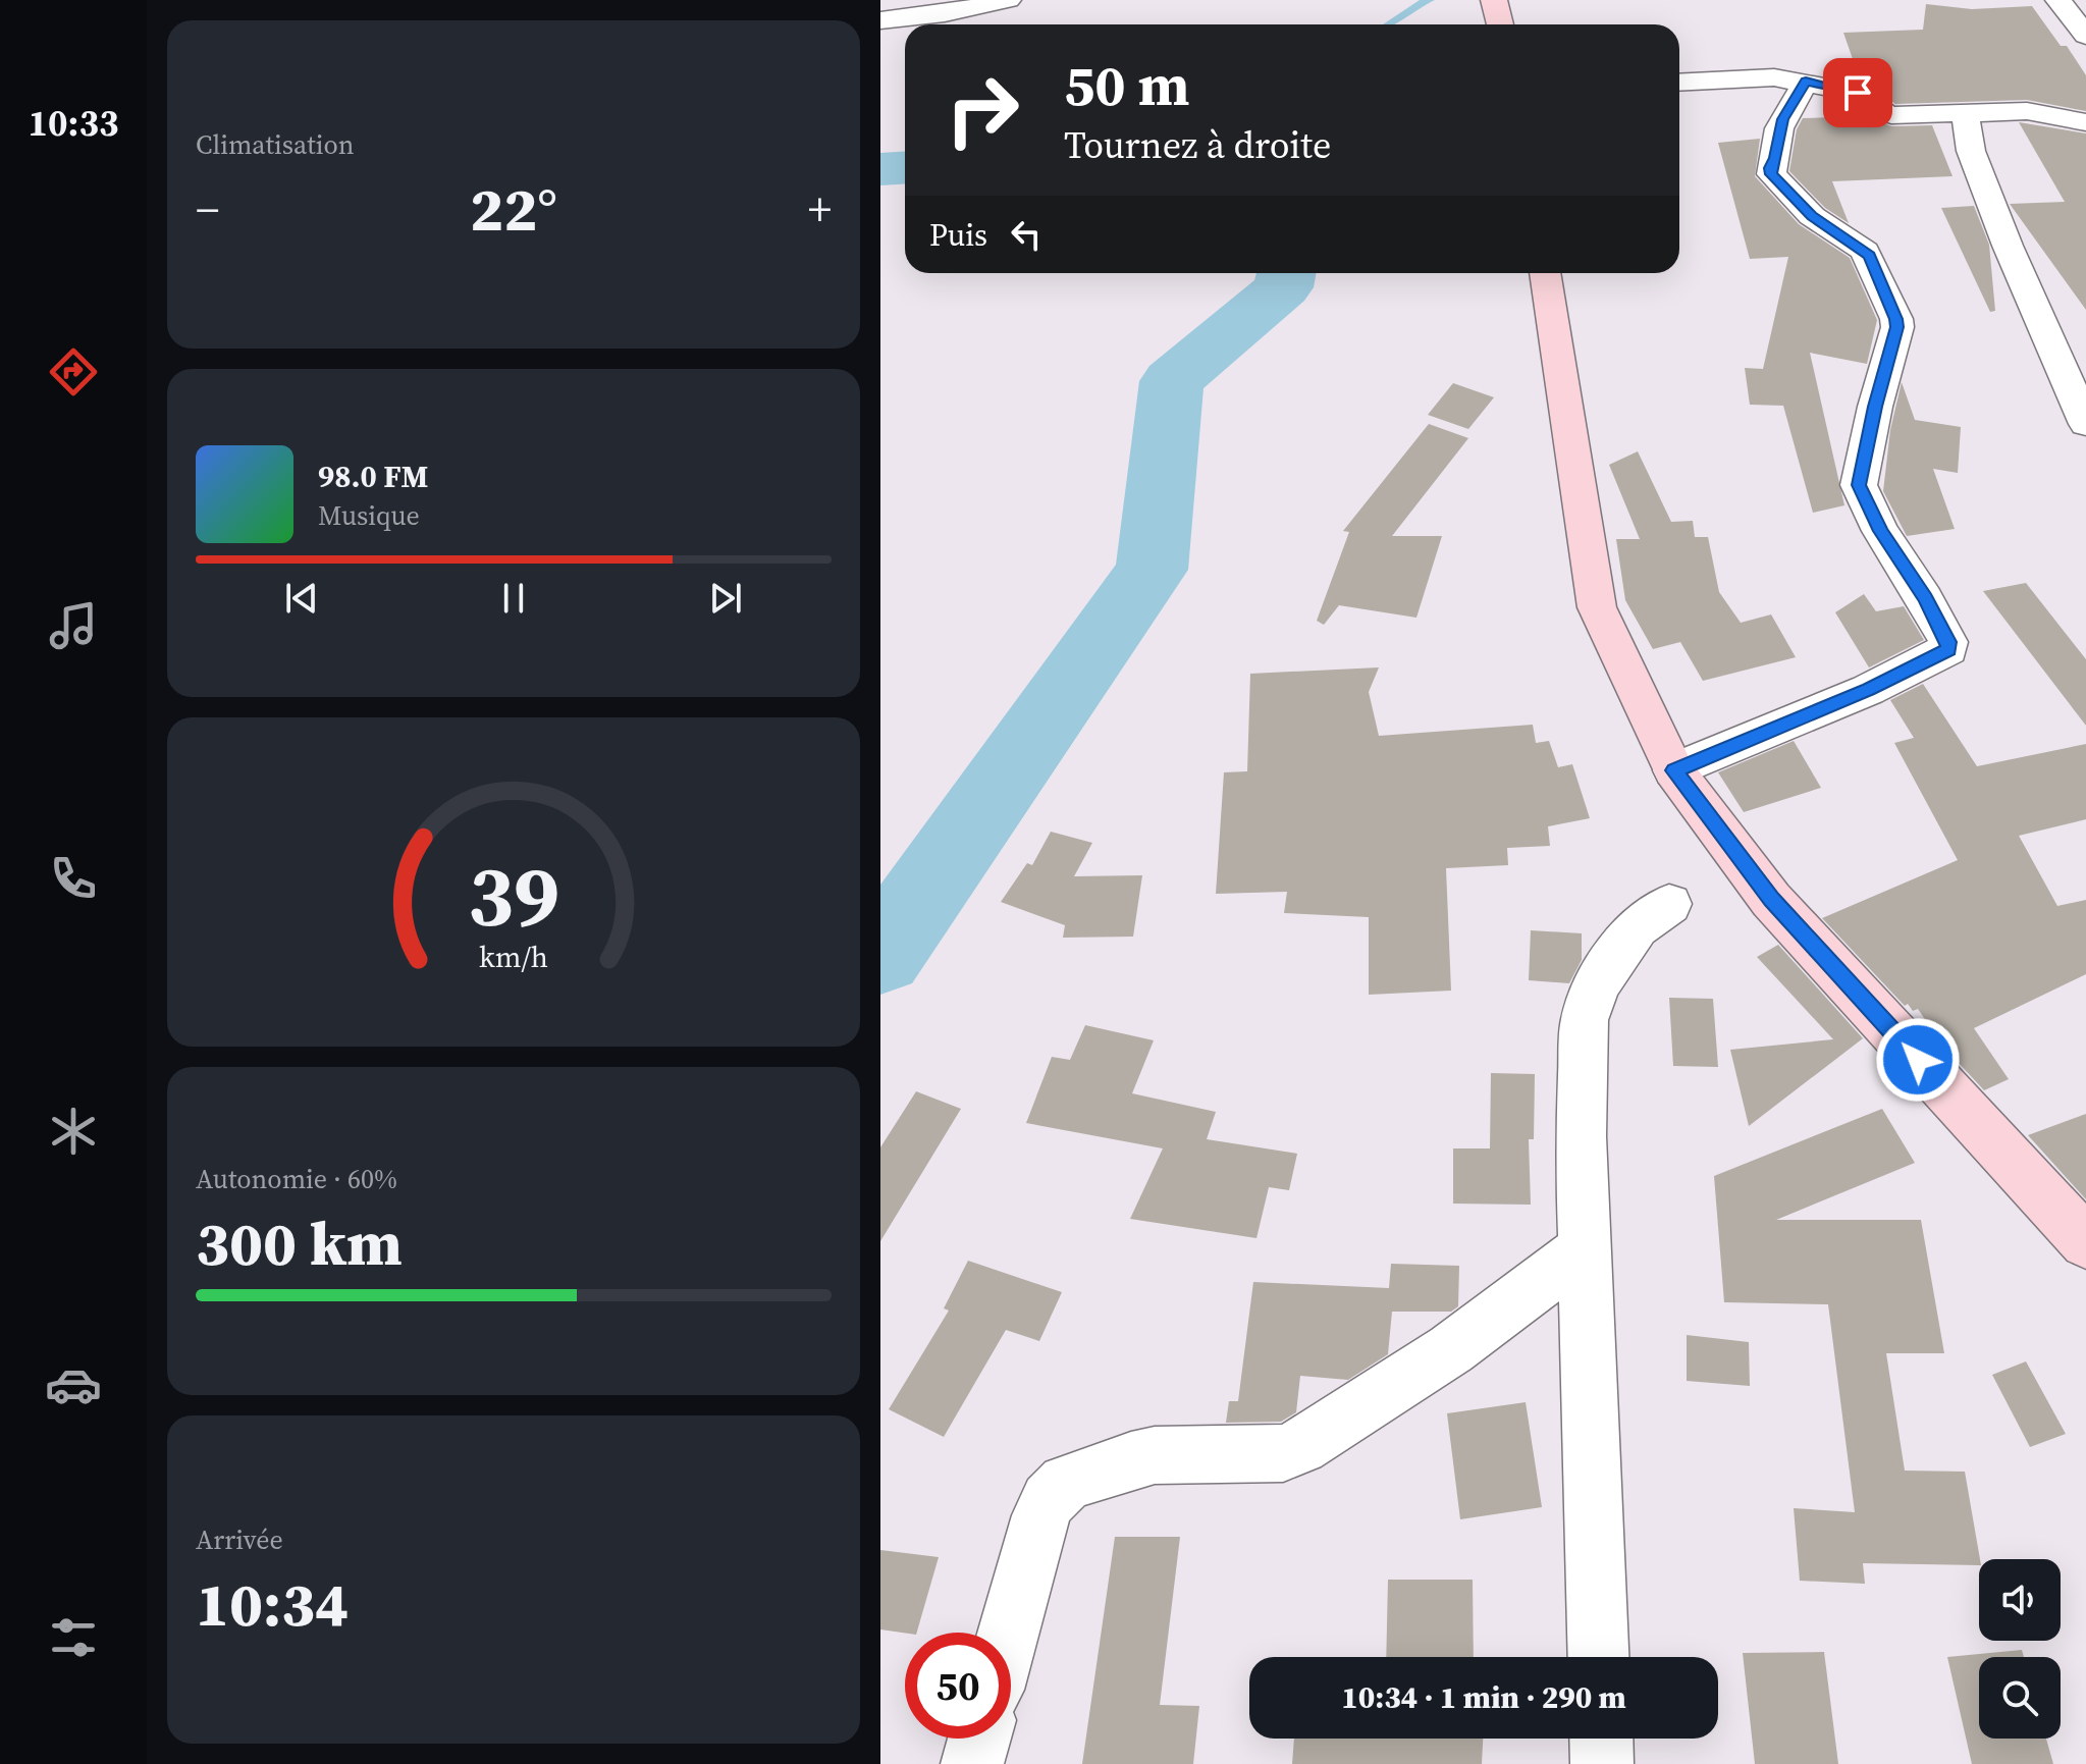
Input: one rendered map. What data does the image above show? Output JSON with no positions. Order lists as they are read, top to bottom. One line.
{"page":{"tabs":"10:33","tile":["Climatisation",["Autonomie · 60%","300 km"],["Arrivée","10:34"]],"turn":["50 m","Tournez à droite"],"heat":["−","22°","+"],"then":"Puis","song":["98.0 FM","Musique"],"limit":"50","trip":"10:34 · 1 min · 290 m","gauge":["39","km/h"]}}
